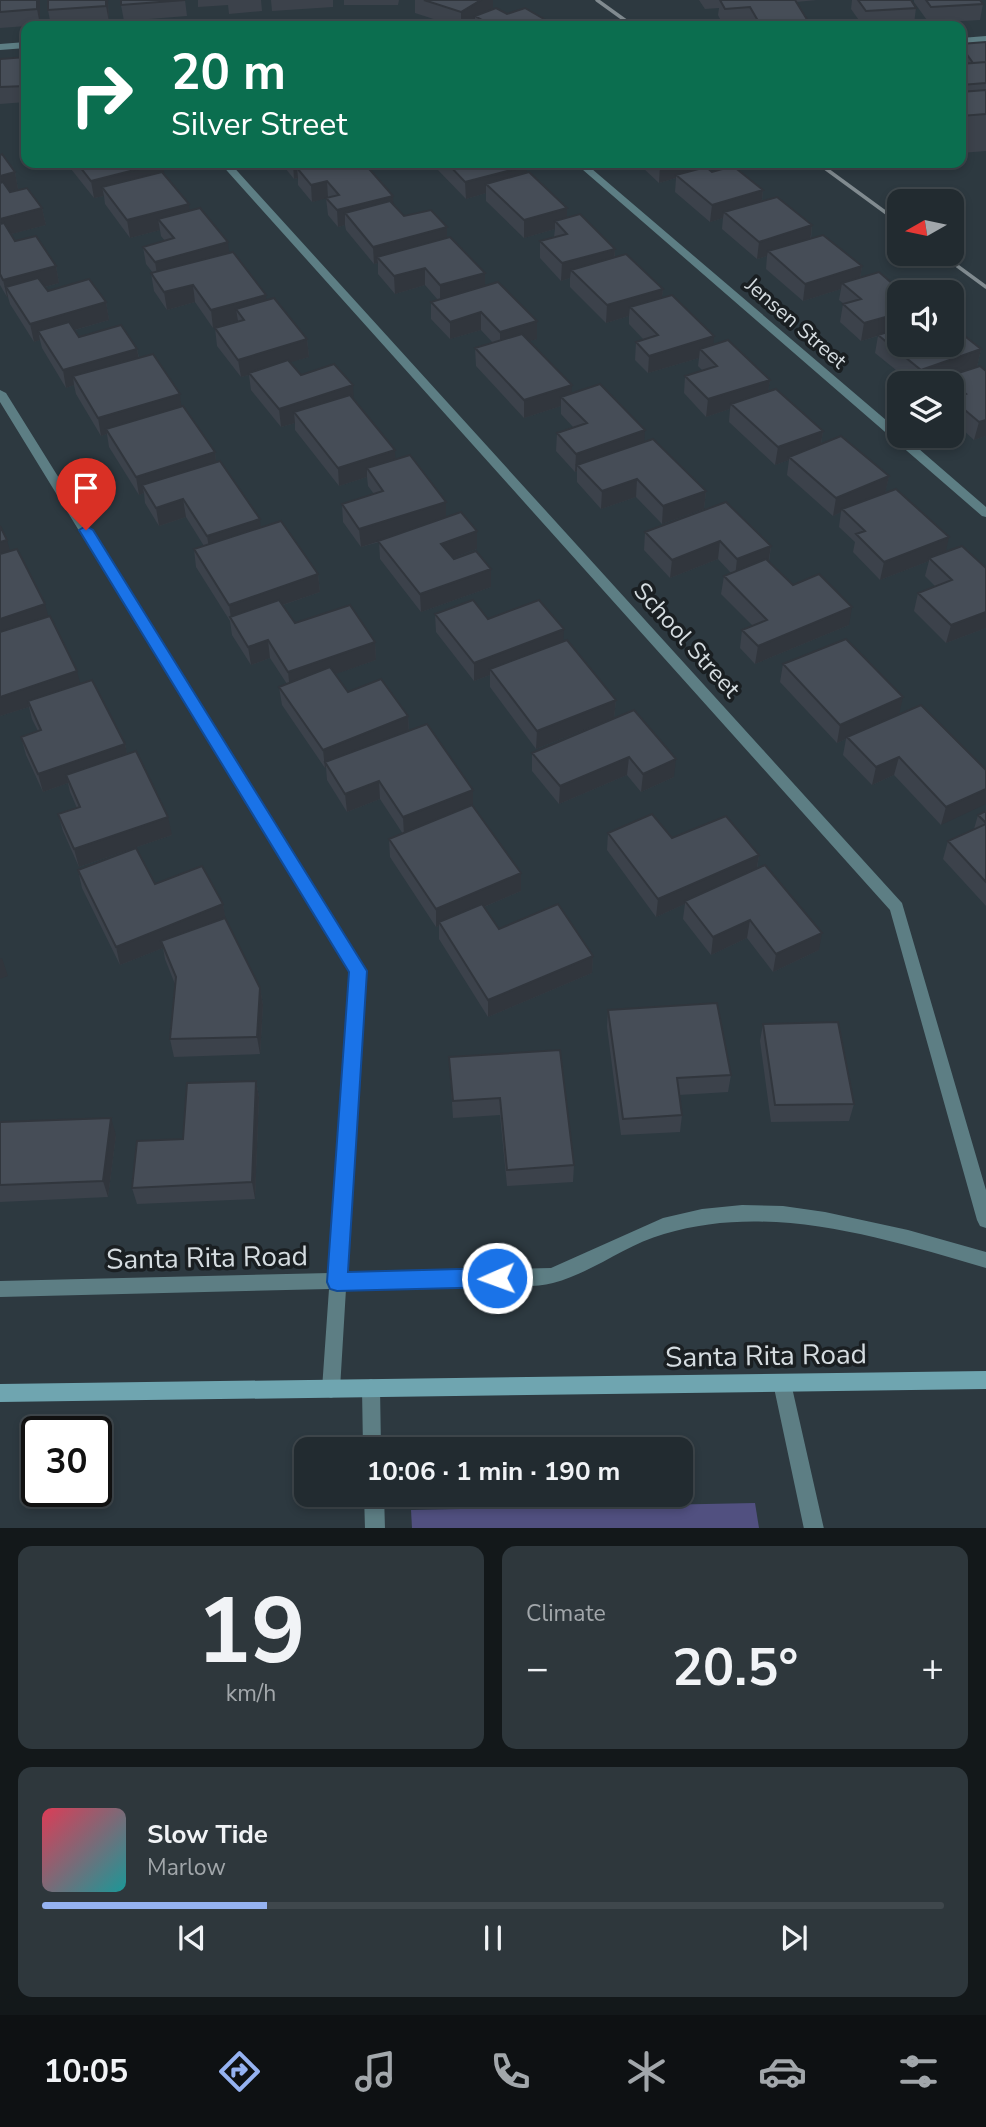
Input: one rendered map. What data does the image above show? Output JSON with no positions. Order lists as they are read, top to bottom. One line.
{"streets":{"main road":["Santa Rita Road"],"street":["Jensen Street","School Street"]},"north":"left","page":{"turn":["20 m","Silver Street"],"limit":"30","trip":"10:06 · 1 min · 190 m","tile":[["19","km/h"],"Climate"],"heat":["−","20.5°","+"],"song":["Slow Tide","Marlow"],"tabs":"10:05"}}
